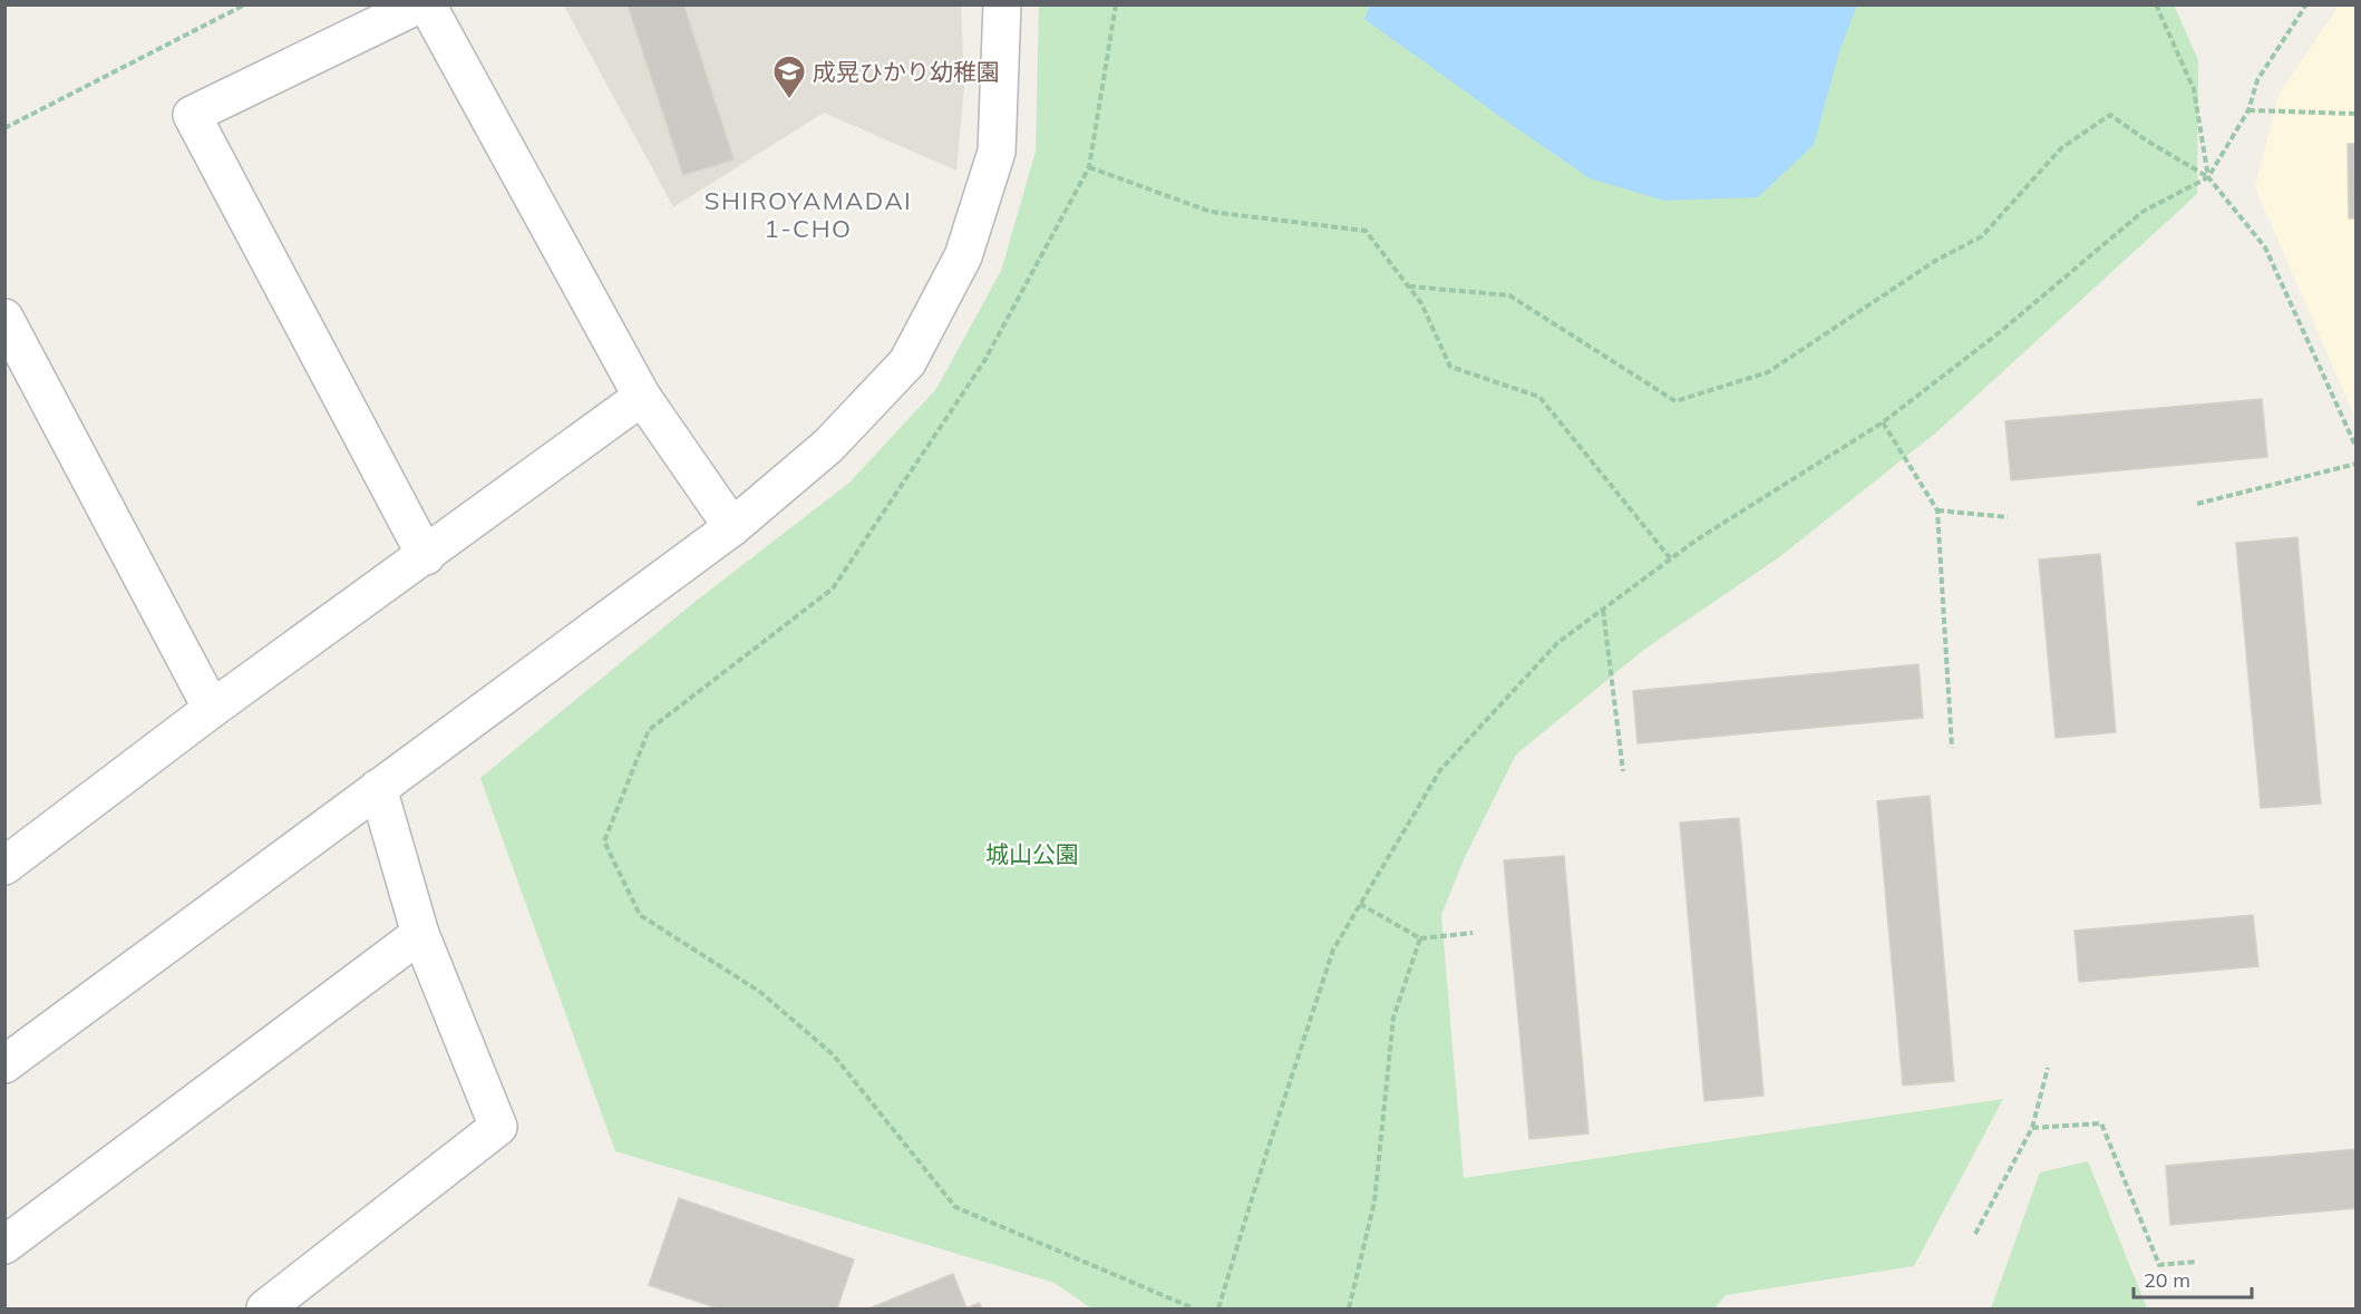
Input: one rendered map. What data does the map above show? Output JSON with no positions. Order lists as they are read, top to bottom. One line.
{"districts":["SHIROYAMADAI 1-CHO"],"parks":["城山公園"],"places":{"school or university":["成晃ひかり幼稚園"]},"scale_bar":"20 m"}
